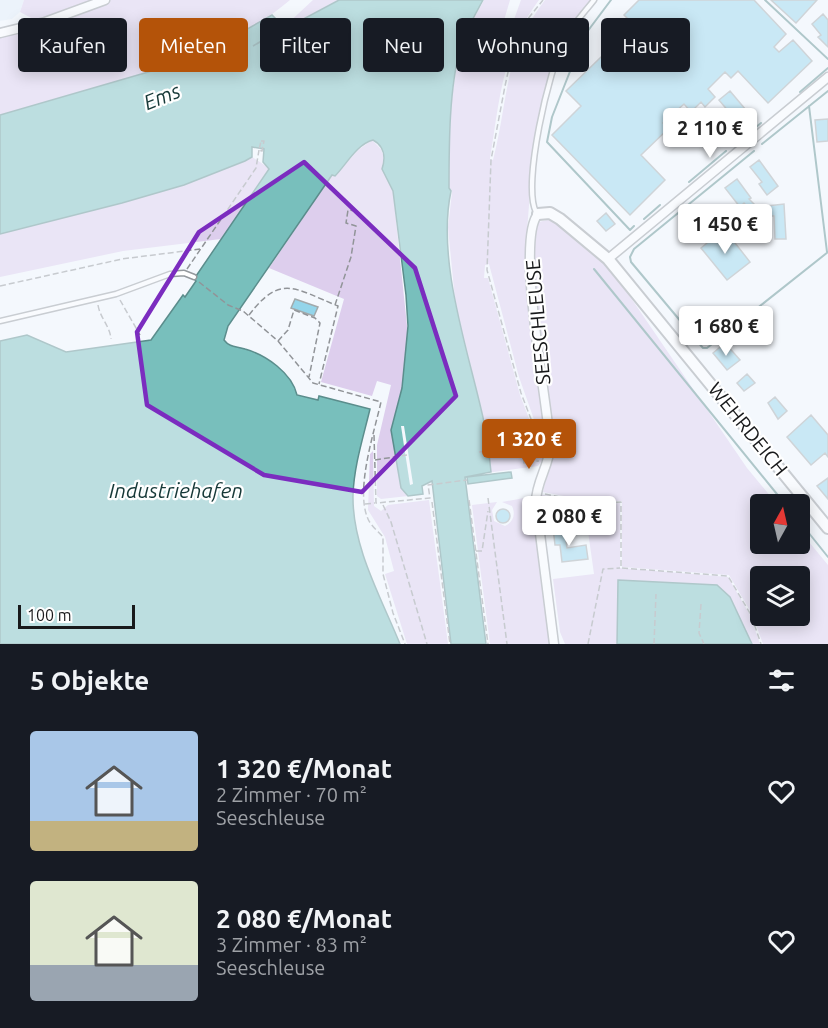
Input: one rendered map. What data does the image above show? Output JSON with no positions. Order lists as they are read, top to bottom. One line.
{"streets":{"street":["SEESCHLEUSE","WEHRDEICH"]},"crossings":[["SEESCHLEUSE","WEHRDEICH"]],"water":["Ems","Industriehafen"],"scale_bar":"100 m","north":"top","page":{"chip":["Kaufen","Mieten","Filter","Neu","Wohnung","Haus"],"price":["2 110 €","1 450 €","1 680 €","1 320 €","2 080 €"],"scale":"100 m","heading":"5 Objekte","list":[{"name":"1 320 €/Monat","note":"2 Zimmer · 70 m² · Seeschleuse"},{"name":"2 080 €/Monat","note":"3 Zimmer · 83 m² · Seeschleuse"}]}}
